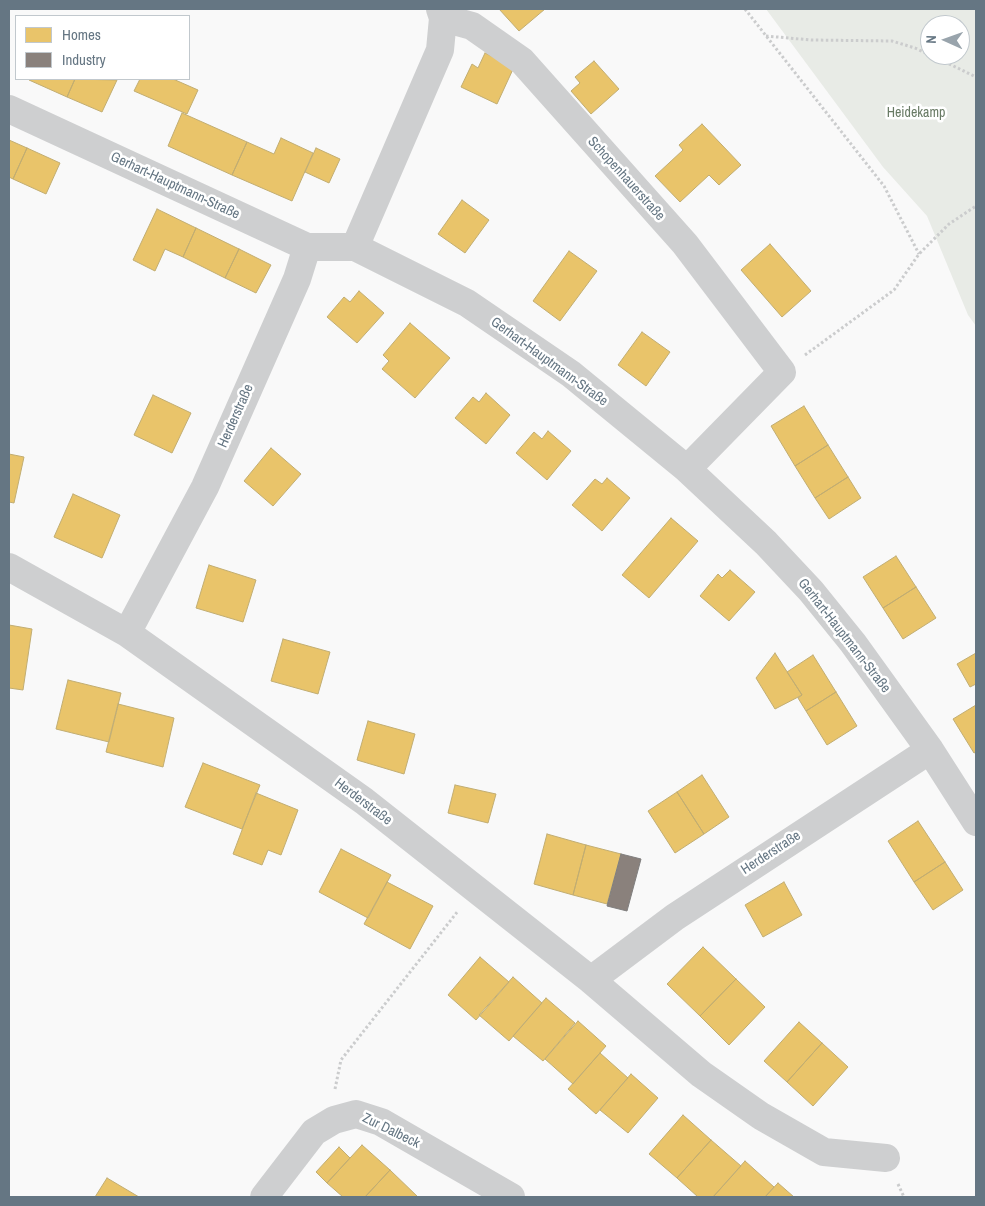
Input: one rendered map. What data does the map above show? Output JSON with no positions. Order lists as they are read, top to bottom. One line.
{"streets":{"street":["Schopenhauerstraße","Gerhart-Hauptmann-Straße","Herderstraße","Zur Dalbeck"]},"crossings":[["Schopenhauerstraße","Gerhart-Hauptmann-Straße"],["Gerhart-Hauptmann-Straße","Herderstraße"]],"parks":["Heidekamp"],"legend":["Homes","Industry"],"north":"left"}
